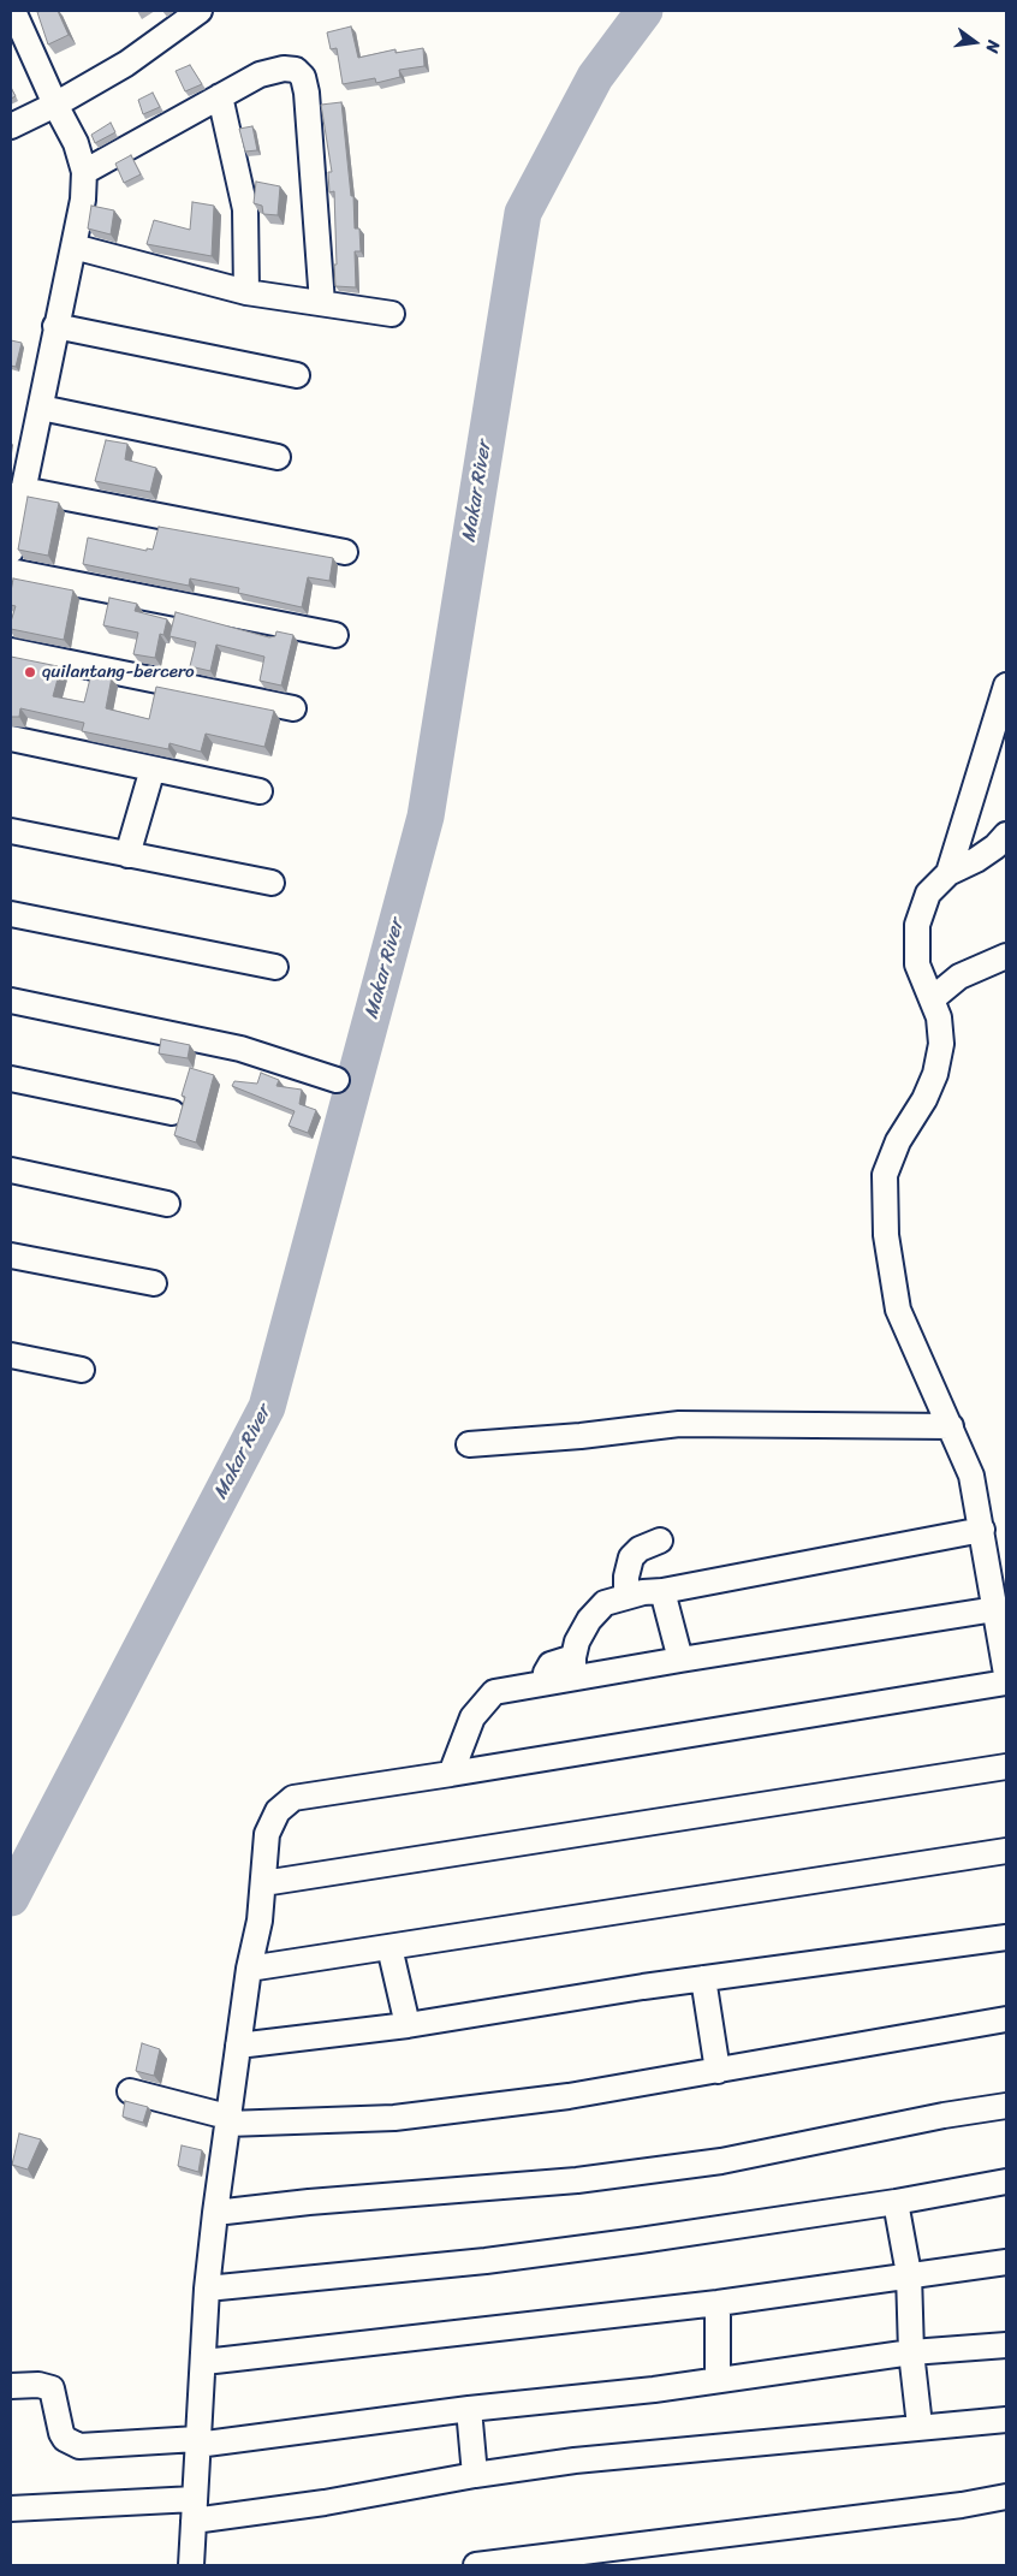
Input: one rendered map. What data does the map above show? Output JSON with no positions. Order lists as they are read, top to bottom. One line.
{"water":["Makar River"],"places":["quilantang-bercero"],"north":"right"}
